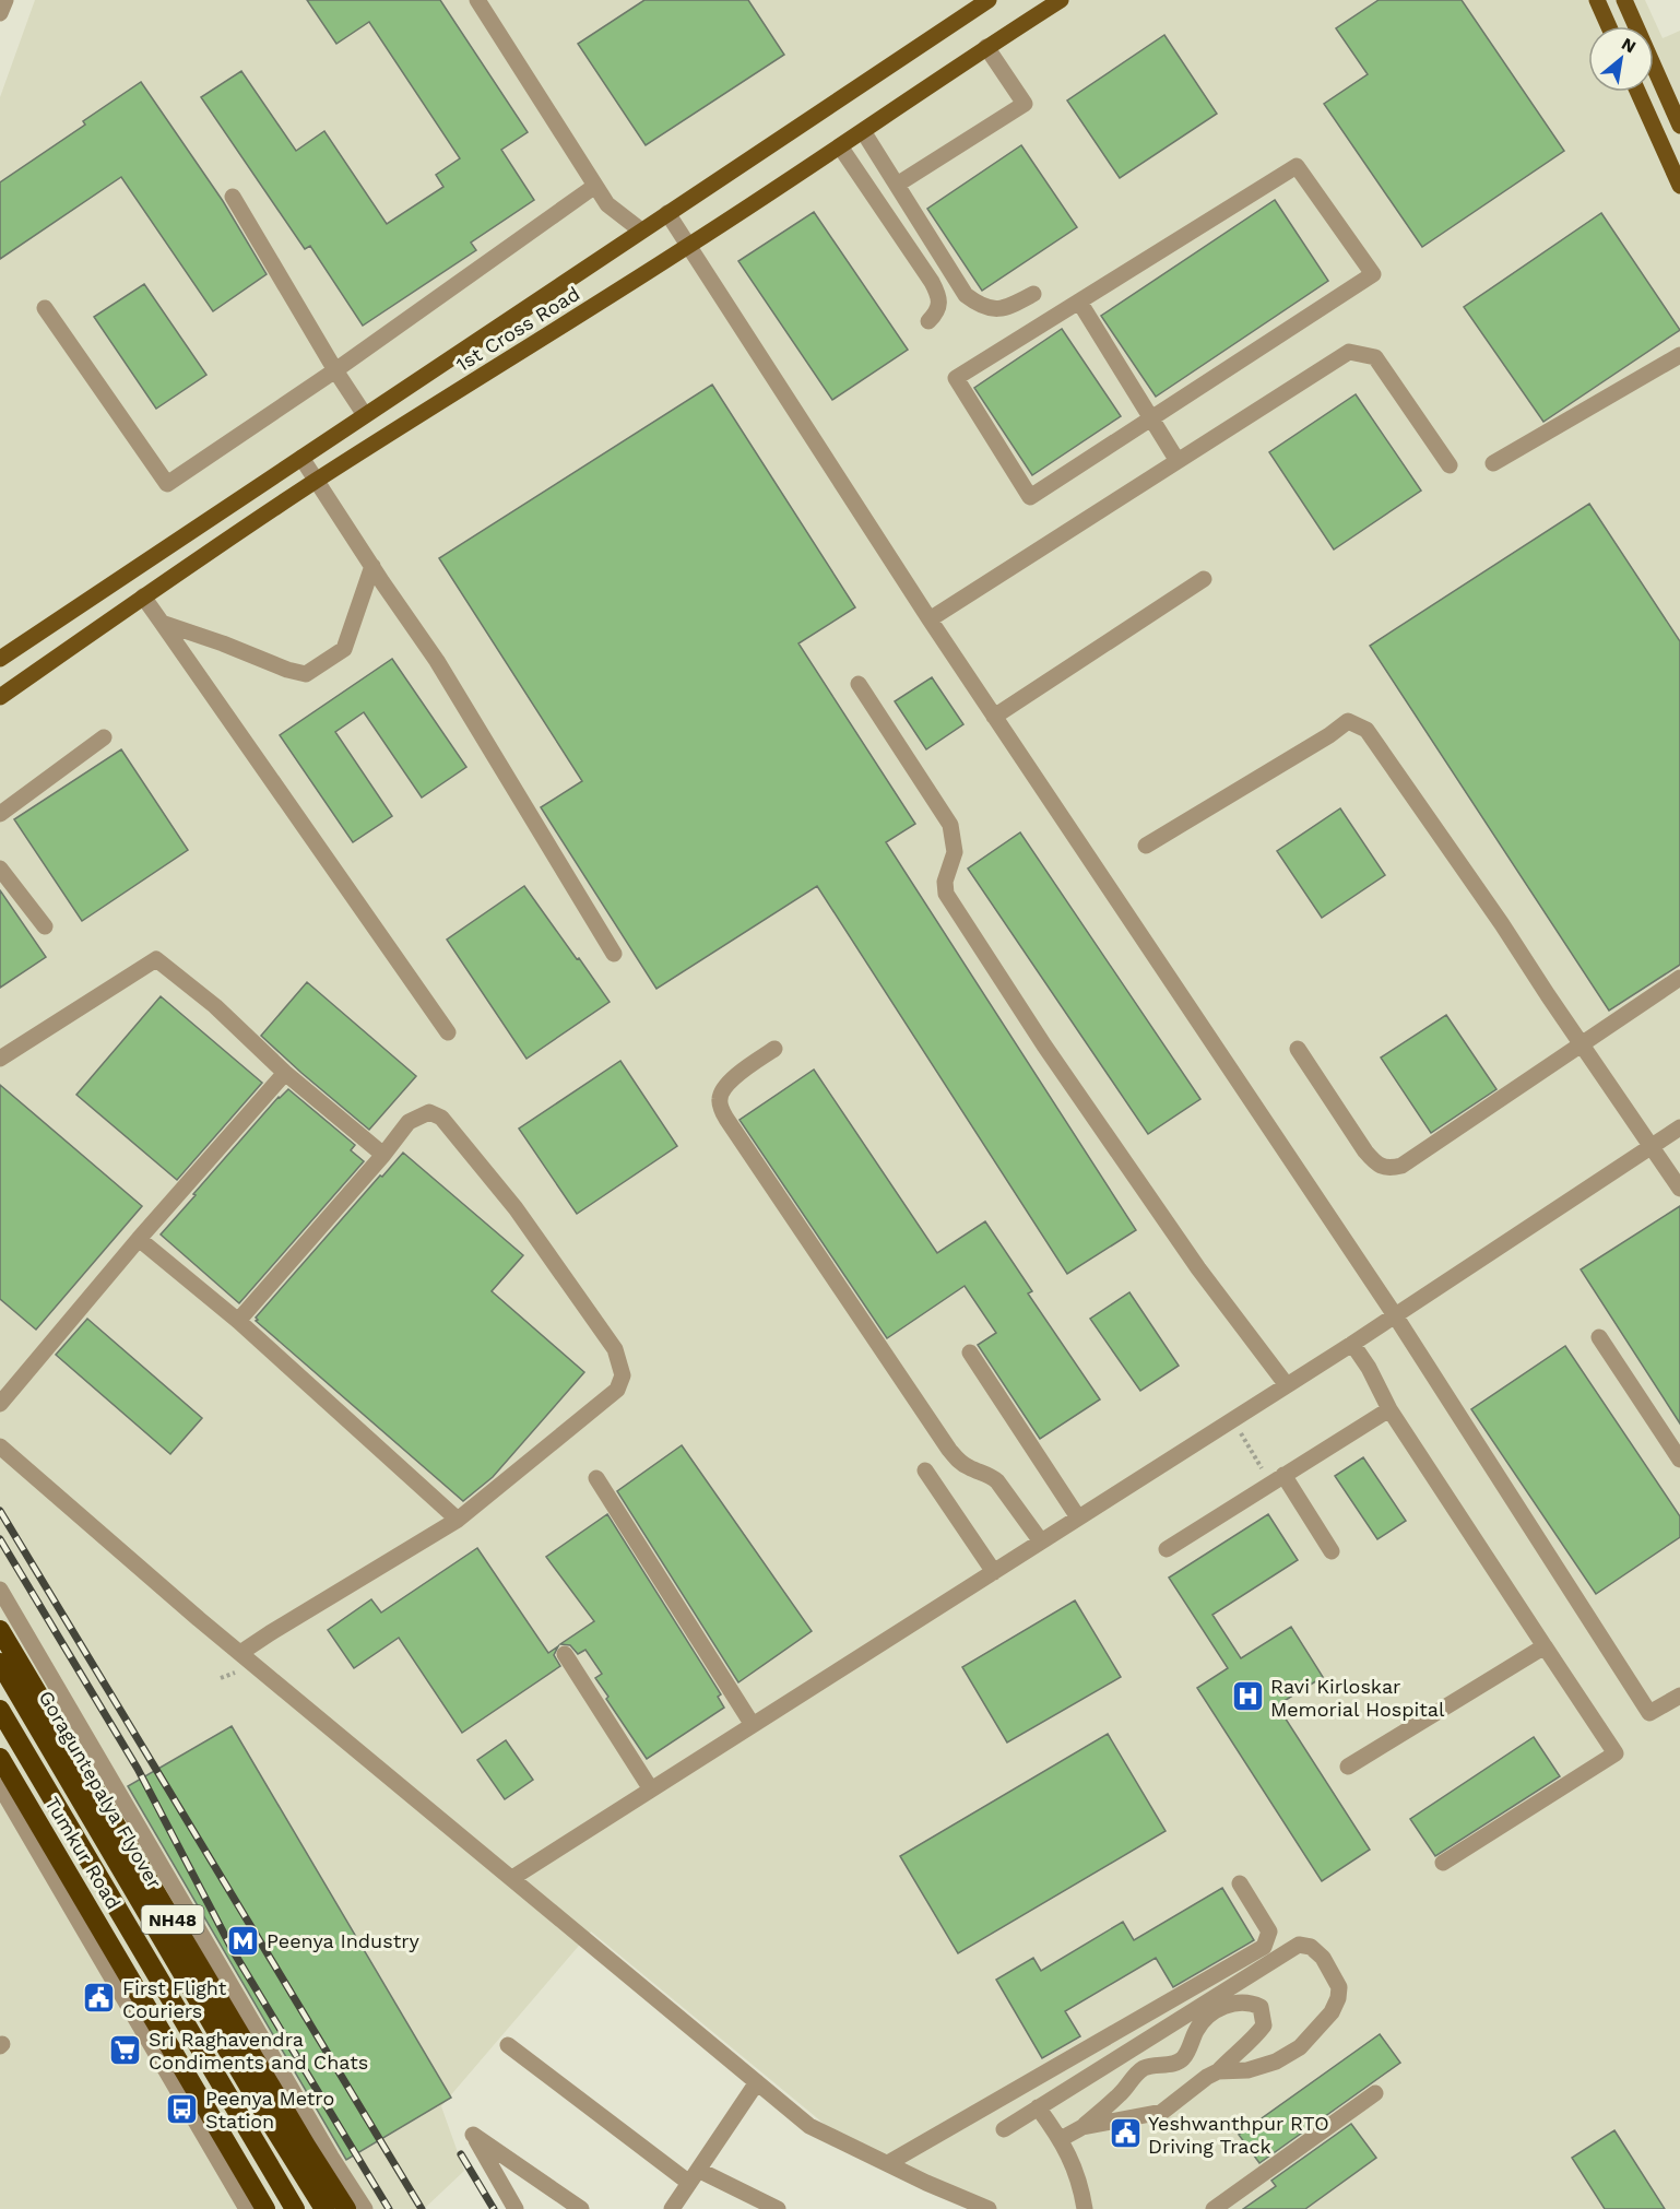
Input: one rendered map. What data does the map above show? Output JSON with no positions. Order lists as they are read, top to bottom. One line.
{"streets":{"highway":["Goraguntepalya Flyover","Tumkur Road","NH48"],"main road":["1st Cross Road"]},"places":{"hospital":["Ravi Kirloskar Memorial Hospital"],"metro station":["Peenya Industry"],"public building":["First Flight Couriers","Yeshwanthpur RTO Driving Track"],"supermarket":["Sri Raghavendra Condiments and Chats"],"bus stop":["Peenya Metro Station"]},"north":"top right"}
